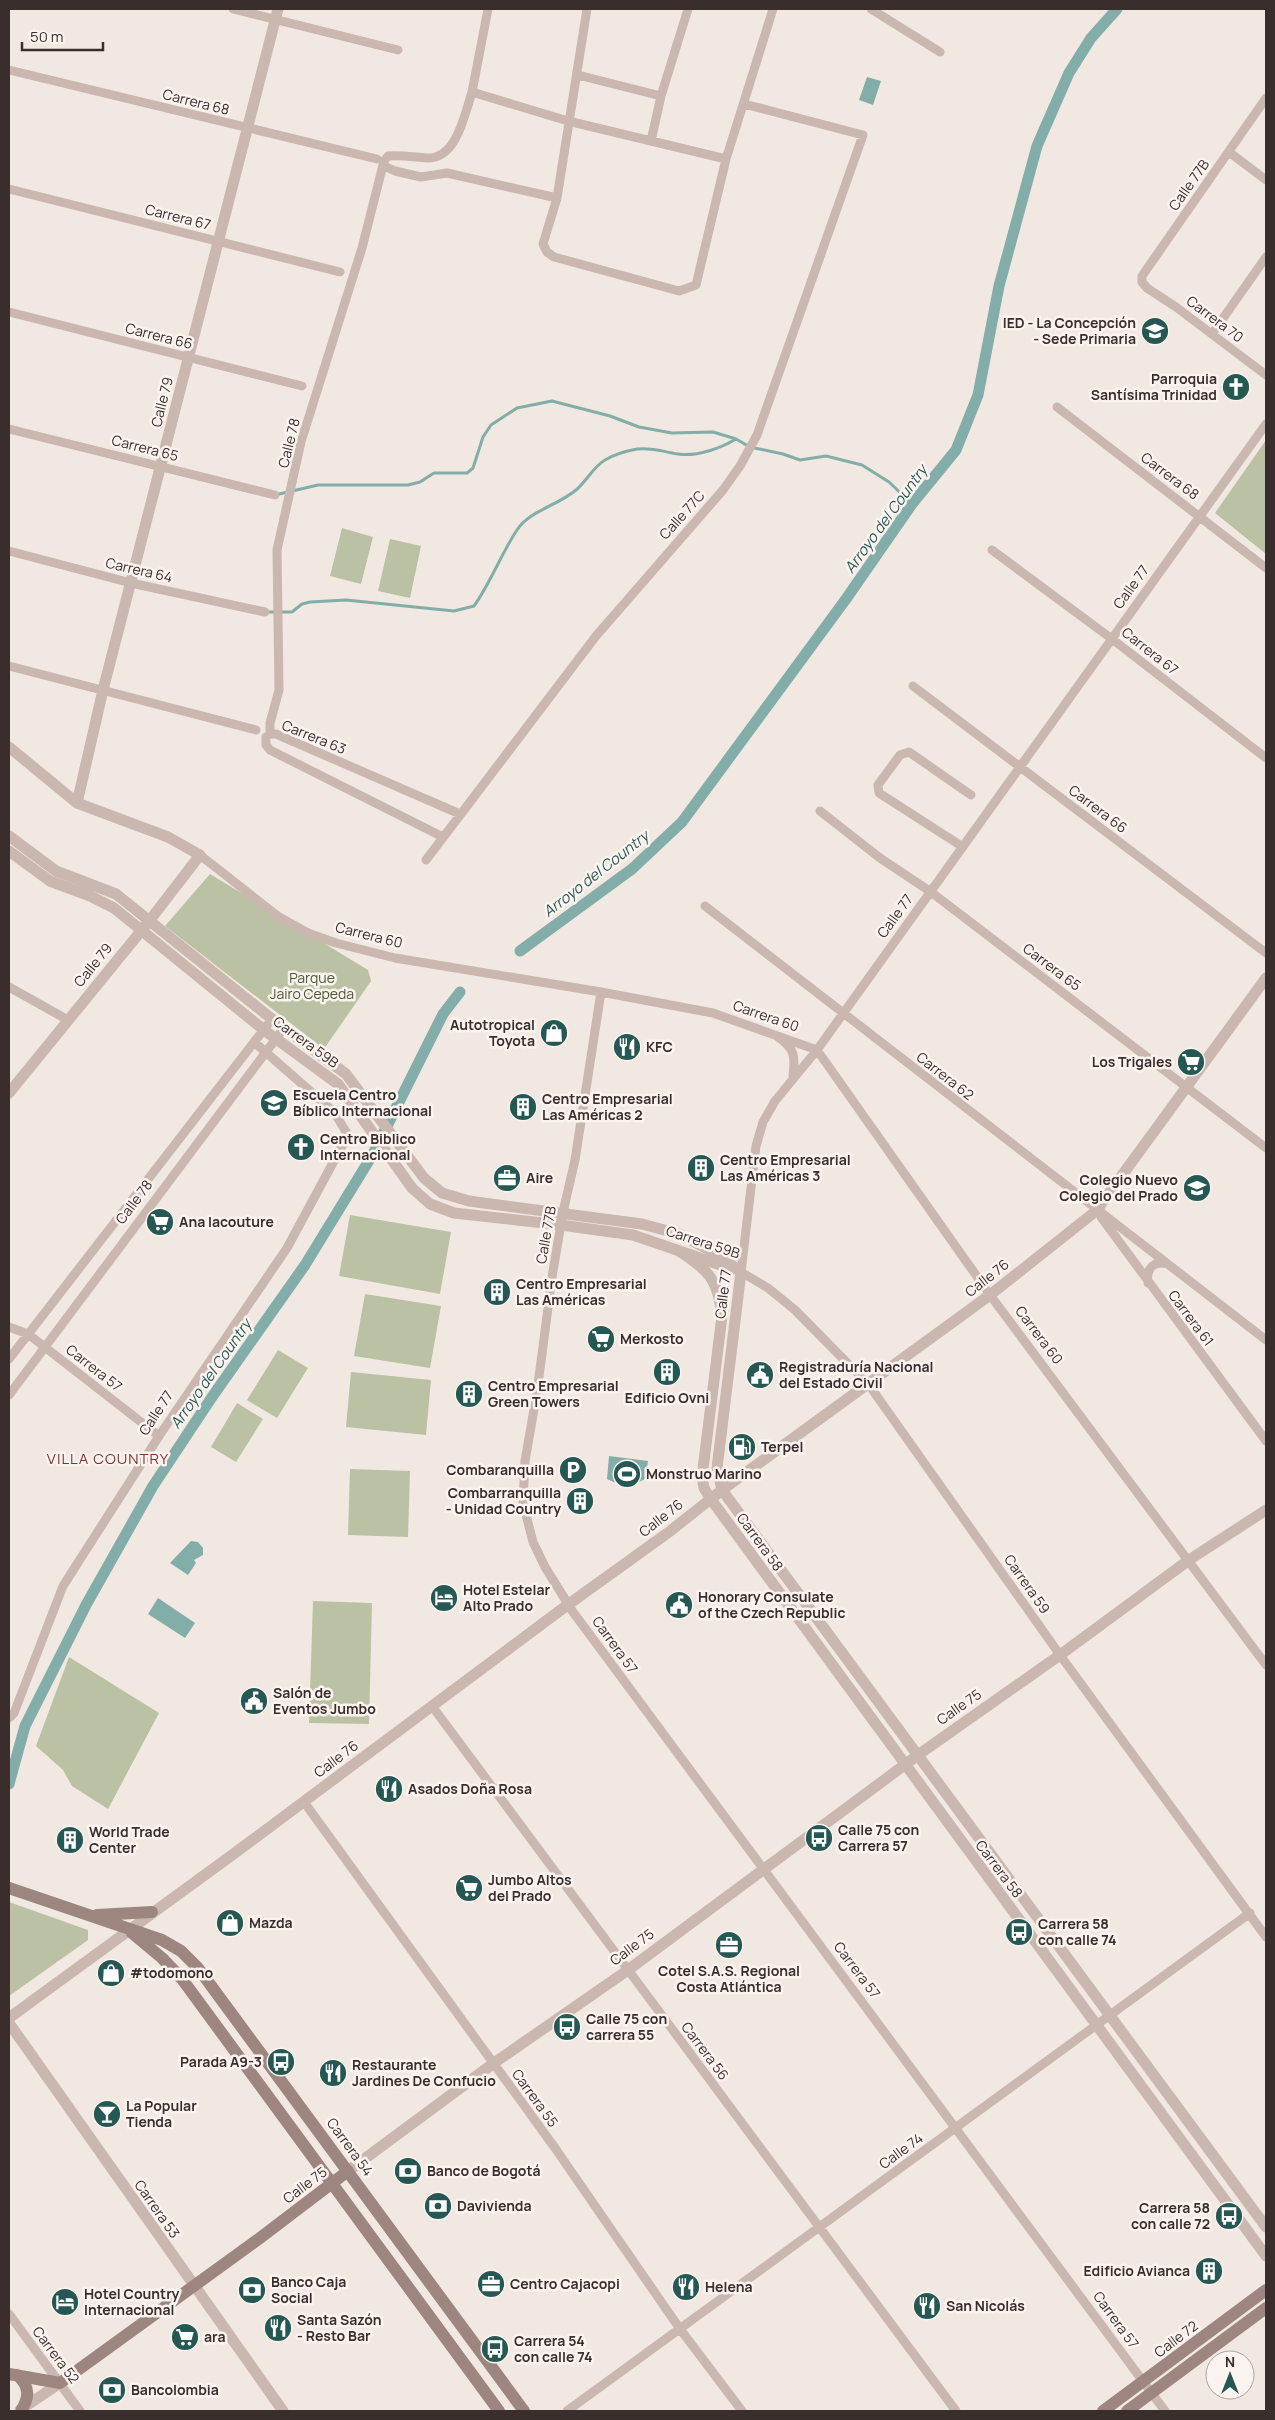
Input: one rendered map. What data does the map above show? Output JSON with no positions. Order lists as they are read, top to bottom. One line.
{"streets":{"main road":["Calle 75","Carrera 54","Calle 72"],"street":["Carrera 68","Calle 77B","Carrera 67","Carrera 70","Carrera 66","Calle 79","Calle 78","Carrera 65","Calle 77C","Carrera 64","Calle 77","Carrera 63","Carrera 60","Carrera 59B","Carrera 62","Calle 76","Carrera 61","Carrera 57","Carrera 58","Carrera 59","Carrera 56","Carrera 55","Calle 74","Carrera 53","Carrera 52"]},"crossings":[["Carrera 68","Calle 79"],["Carrera 68","Calle 78"],["Carrera 68","Calle 77"],["Calle 77B","Carrera 70"],["Calle 77B","Carrera 60"],["Calle 77B","Carrera 59B"],["Calle 77B","Carrera 57"],["Carrera 67","Calle 79"],["Carrera 67","Calle 77"],["Carrera 66","Calle 79"],["Carrera 66","Calle 77"],["Calle 79","Carrera 65"],["Calle 79","Carrera 64"],["Calle 79","Carrera 60"],["Calle 79","Carrera 59B"],["Calle 78","Calle 77"],["Calle 78","Carrera 63"],["Calle 78","Carrera 59B"],["Calle 78","Carrera 57"],["Carrera 65","Calle 77"],["Carrera 65","Calle 76"],["Calle 77C","Carrera 63"],["Calle 77","Carrera 60"],["Calle 77","Carrera 59B"],["Calle 77","Carrera 62"],["Calle 77","Calle 76"],["Calle 77","Carrera 57"],["Calle 77","Carrera 58"],["Calle 77","Carrera 59"],["Carrera 60","Calle 76"],["Carrera 60","Calle 75"],["Carrera 59B","Carrera 59"],["Carrera 62","Calle 76"],["Carrera 62","Carrera 61"],["Calle 76","Carrera 61"],["Calle 76","Carrera 57"],["Calle 76","Carrera 58"],["Calle 76","Carrera 59"],["Calle 76","Carrera 56"],["Calle 76","Carrera 55"],["Calle 76","Carrera 54"],["Carrera 57","Calle 75"],["Carrera 57","Calle 74"],["Carrera 57","Calle 72"],["Carrera 58","Calle 75"],["Carrera 58","Calle 74"],["Carrera 59","Calle 75"],["Carrera 59","Calle 74"],["Calle 75","Carrera 56"],["Calle 75","Carrera 55"],["Calle 75","Carrera 54"],["Calle 75","Carrera 53"],["Calle 75","Carrera 52"],["Carrera 56","Calle 74"],["Carrera 55","Calle 74"]],"districts":["VILLA COUNTRY"],"water":["Arroyo del Country"],"parks":["Parque Jairo Cepeda"],"places":{"school or university":["IED - La Concepción - Sede Primaria","Escuela Centro Bíblico Internacional","Colegio Nuevo Colegio del Prado"],"church":["Parroquia Santísima Trinidad","Centro Biblico Internacional"],"shop":["Autotropical Toyota","Mazda","#todomono"],"restaurant":["KFC","Asados Doña Rosa","Restaurante Jardines De Confucio","Helena","San Nicolás","Santa Sazón - Resto Bar"],"supermarket":["Los Trigales","Ana lacouture","Merkosto","Jumbo Altos del Prado","ara"],"building":["Centro Empresarial Las Américas 2","Centro Empresarial Las Américas 3","Centro Empresarial Las Américas","Edificio Ovni","Centro Empresarial Green Towers","Combarranquilla - Unidad Country","World Trade Center","Edificio Avianca"],"office":["Aire","Cotel S.A.S. Regional Costa Atlántica","Centro Cajacopi"],"public building":["Registraduría Nacional del Estado Civil","Honorary Consulate of the Czech Republic","Salón de Eventos Jumbo"],"fuel station":["Terpel"],"parking":["Combaranquilla"],"sports":["Monstruo Marino"],"hotel":["Hotel Estelar Alto Prado","Hotel Country Internacional"],"bus stop":["Calle 75 con Carrera 57","Carrera 58 con calle 74","Calle 75 con carrera 55","Parada A9-3","Carrera 58 con calle 72","Carrera 54 con calle 74"],"bar":["La Popular Tienda"],"bank":["Banco de Bogotá","Davivienda","Banco Caja Social","Bancolombia"]},"scale_bar":"50 m","north":"top"}
